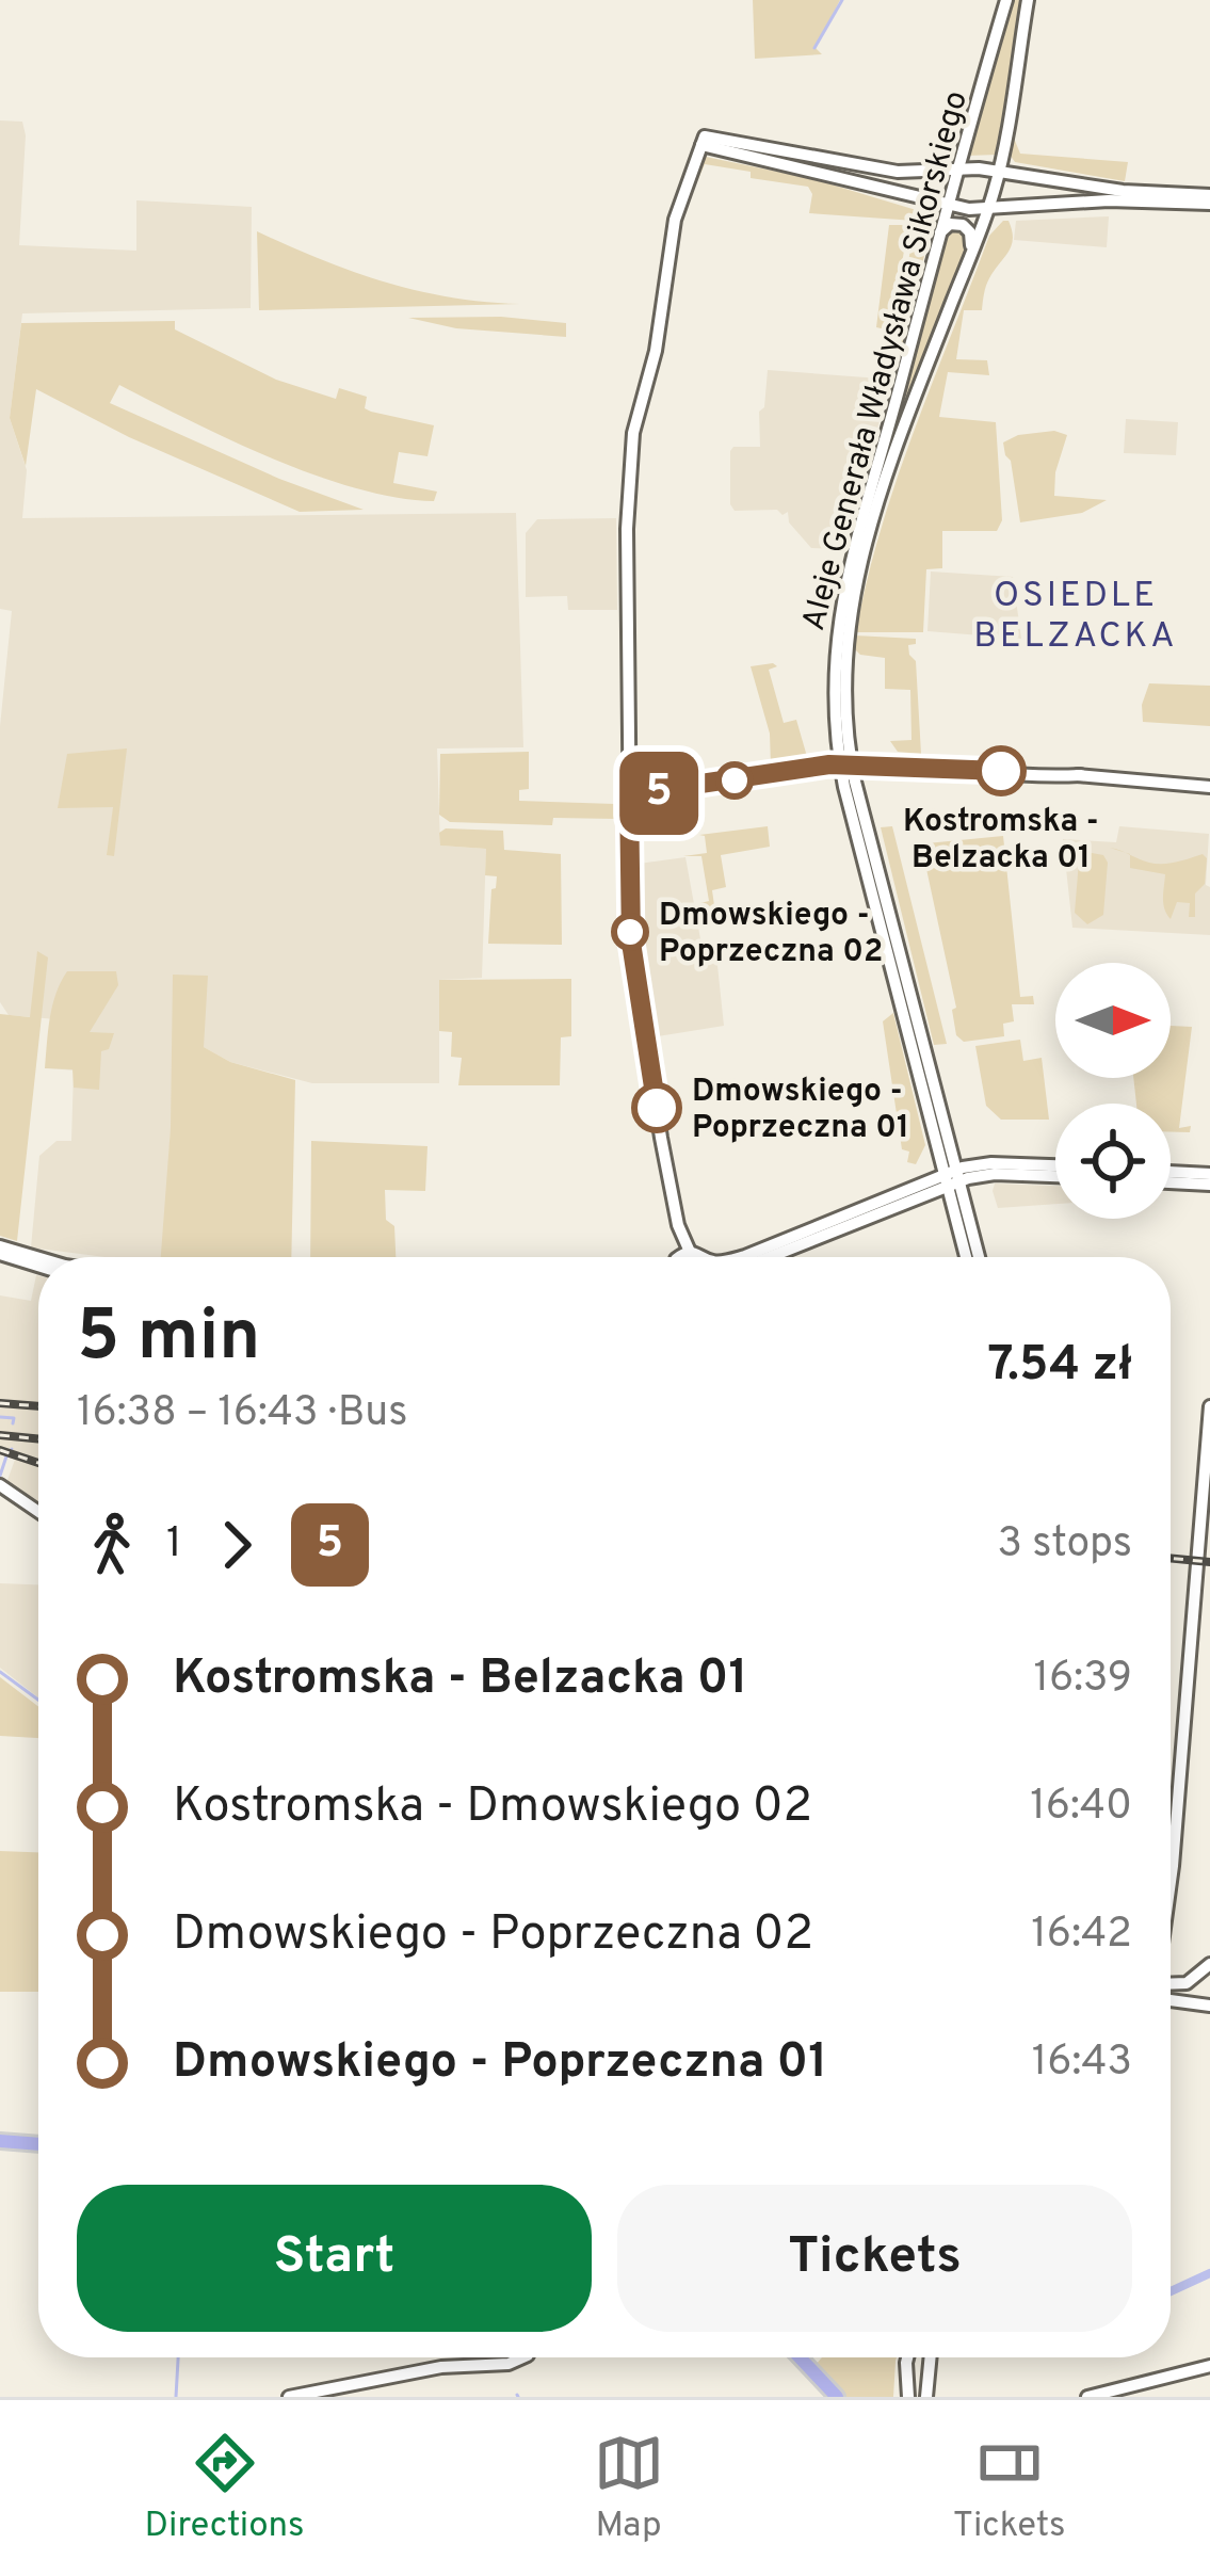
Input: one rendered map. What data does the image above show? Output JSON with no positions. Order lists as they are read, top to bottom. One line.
{"streets":{"street":["Aleje Generała Władysława Sikorskiego"]},"districts":["OSIEDLE BELZACKA"],"places":["Kostromska - Belzacka 01","Dmowskiego - Poprzeczna 02","Dmowskiego - Poprzeczna 01"],"lines":["bus line 5"],"north":"right","page":{"on_map":"5","heading":["5 min","16:38 – 16:43 · Bus","7.54 zł"],"legs":["1","5","3 stops"],"list":[{"name":"Kostromska - Belzacka 01","value":"16:39"},{"name":"Kostromska - Dmowskiego 02","value":"16:40"},{"name":"Dmowskiego - Poprzeczna 02","value":"16:42"},{"name":"Dmowskiego - Poprzeczna 01","value":"16:43"}],"buttons":["Start","Tickets"],"tabs":["Directions","Map","Tickets"]}}
